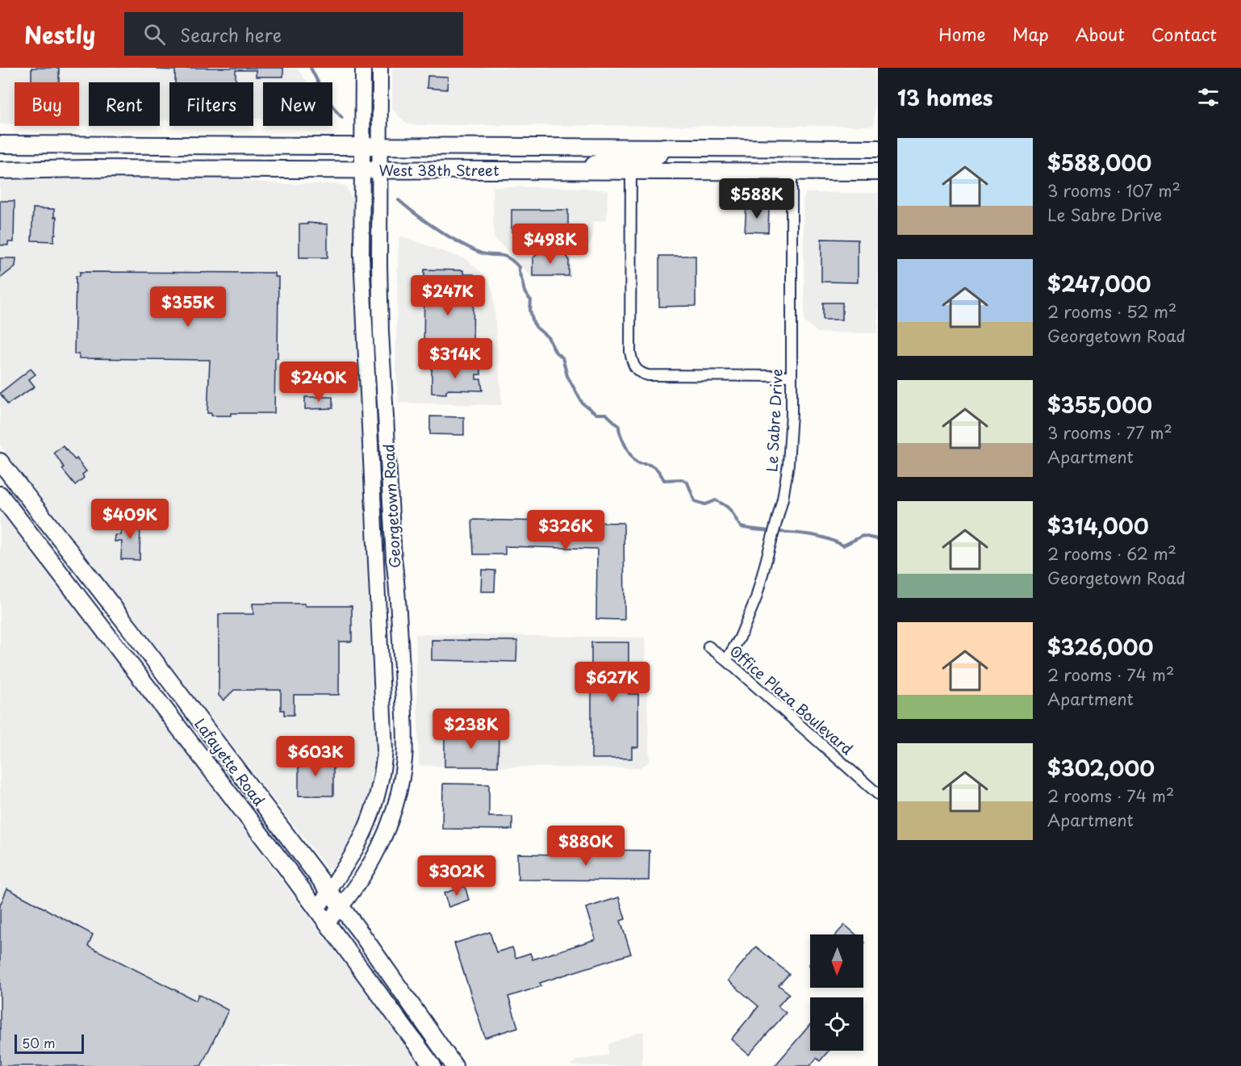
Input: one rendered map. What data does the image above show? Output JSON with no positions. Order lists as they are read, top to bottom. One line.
{"streets":{"main road":["West 38th Street","Georgetown Road","Lafayette Road"],"street":["Le Sabre Drive","Office Plaza Boulevard"]},"crossings":[["West 38th Street","Le Sabre Drive"],["West 38th Street","Georgetown Road"],["Le Sabre Drive","Office Plaza Boulevard"],["Georgetown Road","Lafayette Road"]],"scale_bar":"50 m","north":"bottom","page":{"header":"Nestly","search":"Search here","nav":["Home","Map","About","Contact"],"heading":"13 homes","chip":["Buy","Rent","Filters","New"],"list":[{"name":"$588,000","note":"3 rooms · 107 m² · Le Sabre Drive"},{"name":"$247,000","note":"2 rooms · 52 m² · Georgetown Road"},{"name":"$355,000","note":"3 rooms · 77 m² · Apartment"},{"name":"$314,000","note":"2 rooms · 62 m² · Georgetown Road"},{"name":"$326,000","note":"2 rooms · 74 m² · Apartment"},{"name":"$302,000","note":"2 rooms · 74 m² · Apartment"}],"price":["$588K","$498K","$247K","$355K","$314K","$240K","$409K","$326K","$627K","$238K","$603K","$880K","$302K"],"scale":"50 m"}}
